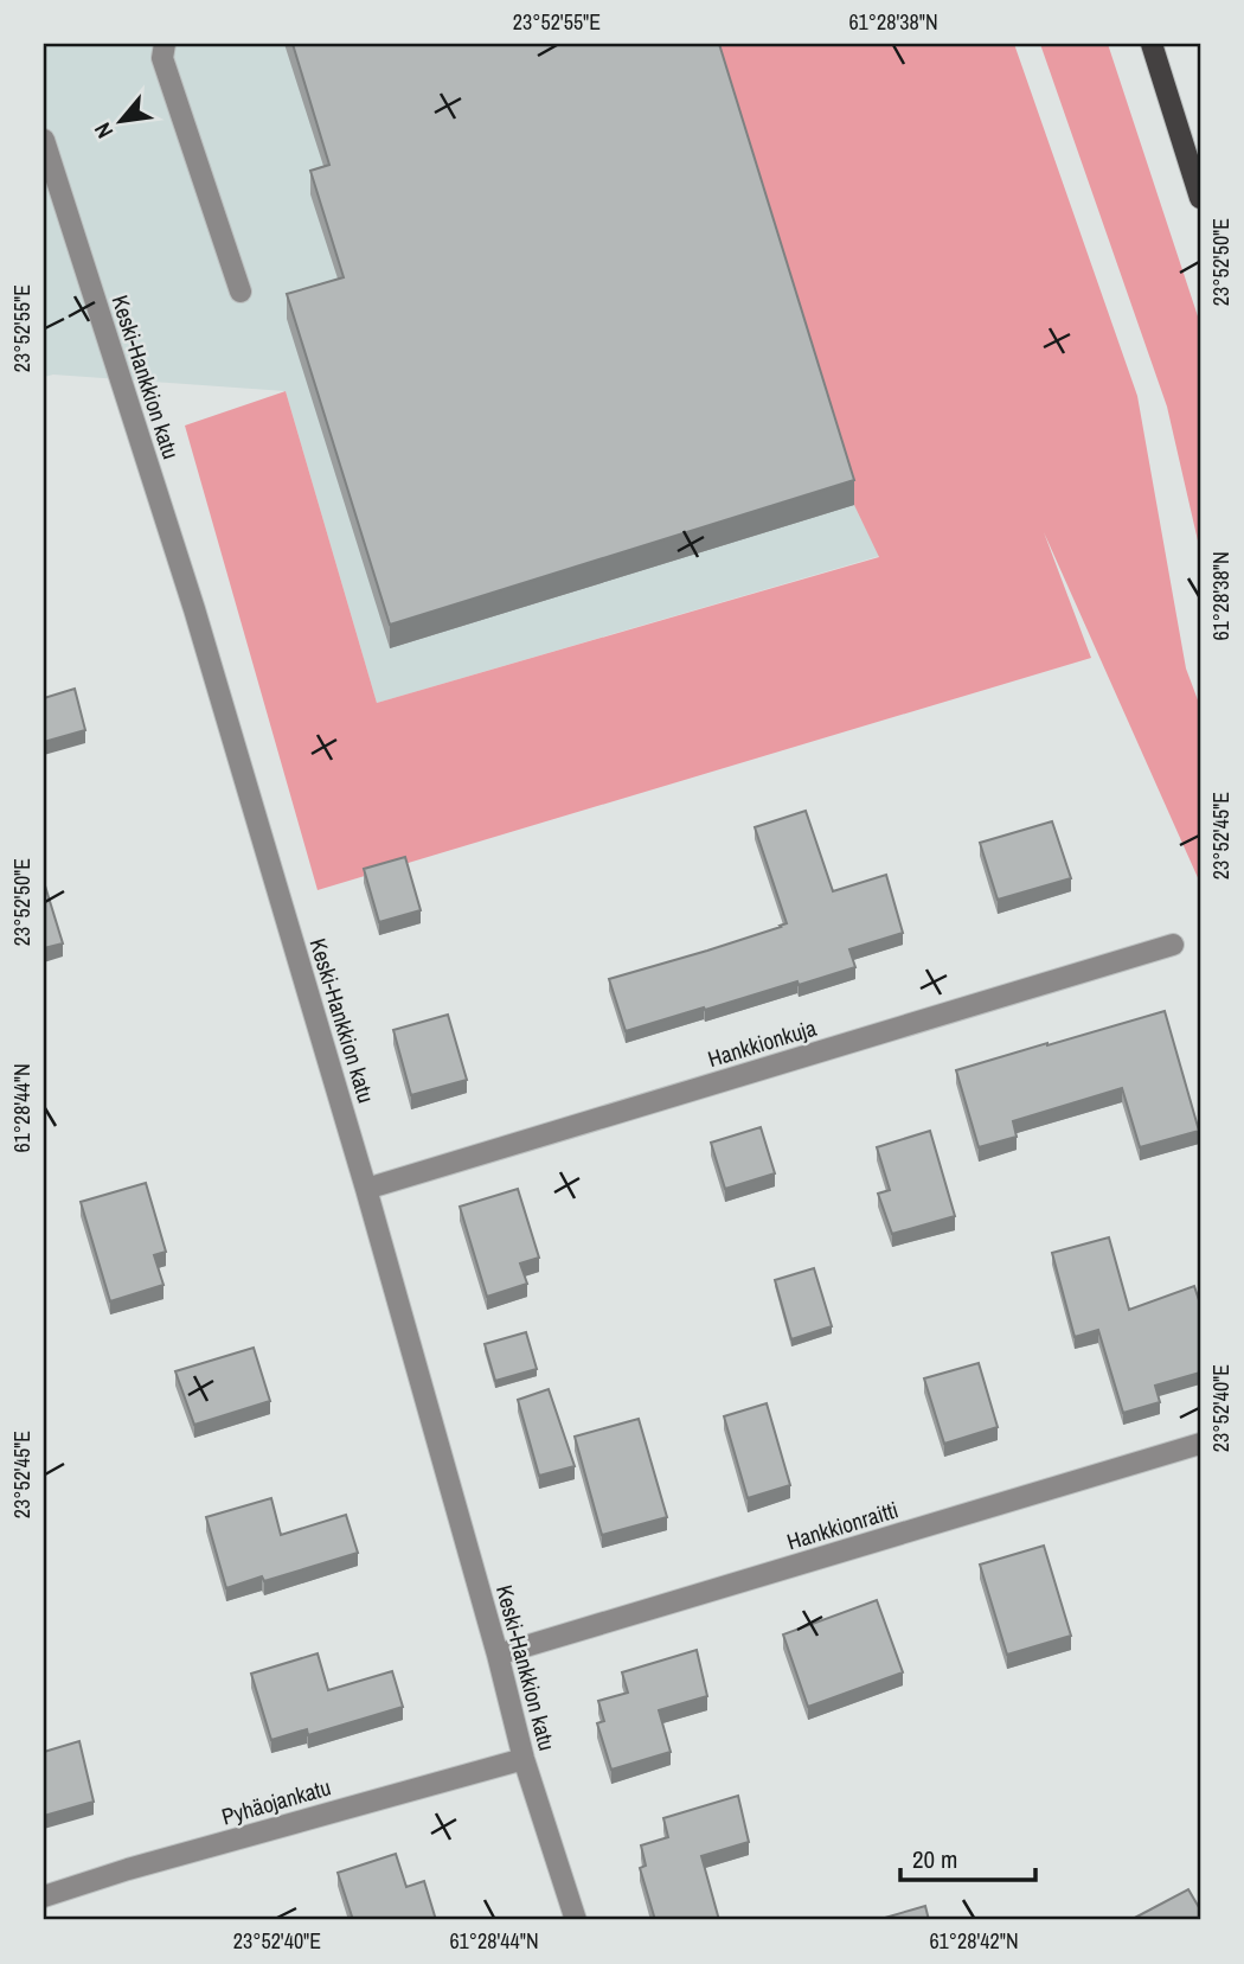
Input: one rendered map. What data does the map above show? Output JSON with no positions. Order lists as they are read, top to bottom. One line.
{"streets":{"street":["Keski-Hankkion katu","Hankkionkuja","Hankkionraitti","Pyhäojankatu"]},"crossings":[["Keski-Hankkion katu","Hankkionkuja"],["Keski-Hankkion katu","Hankkionraitti"],["Keski-Hankkion katu","Pyhäojankatu"]],"scale_bar":"20 m","north":"bottom left","coordinates":["23°52'55\"E","61°28'38\"N","23°52'50\"E","23°52'45\"E","61°28'44\"N","23°52'40\"E","61°28'42\"N"]}
